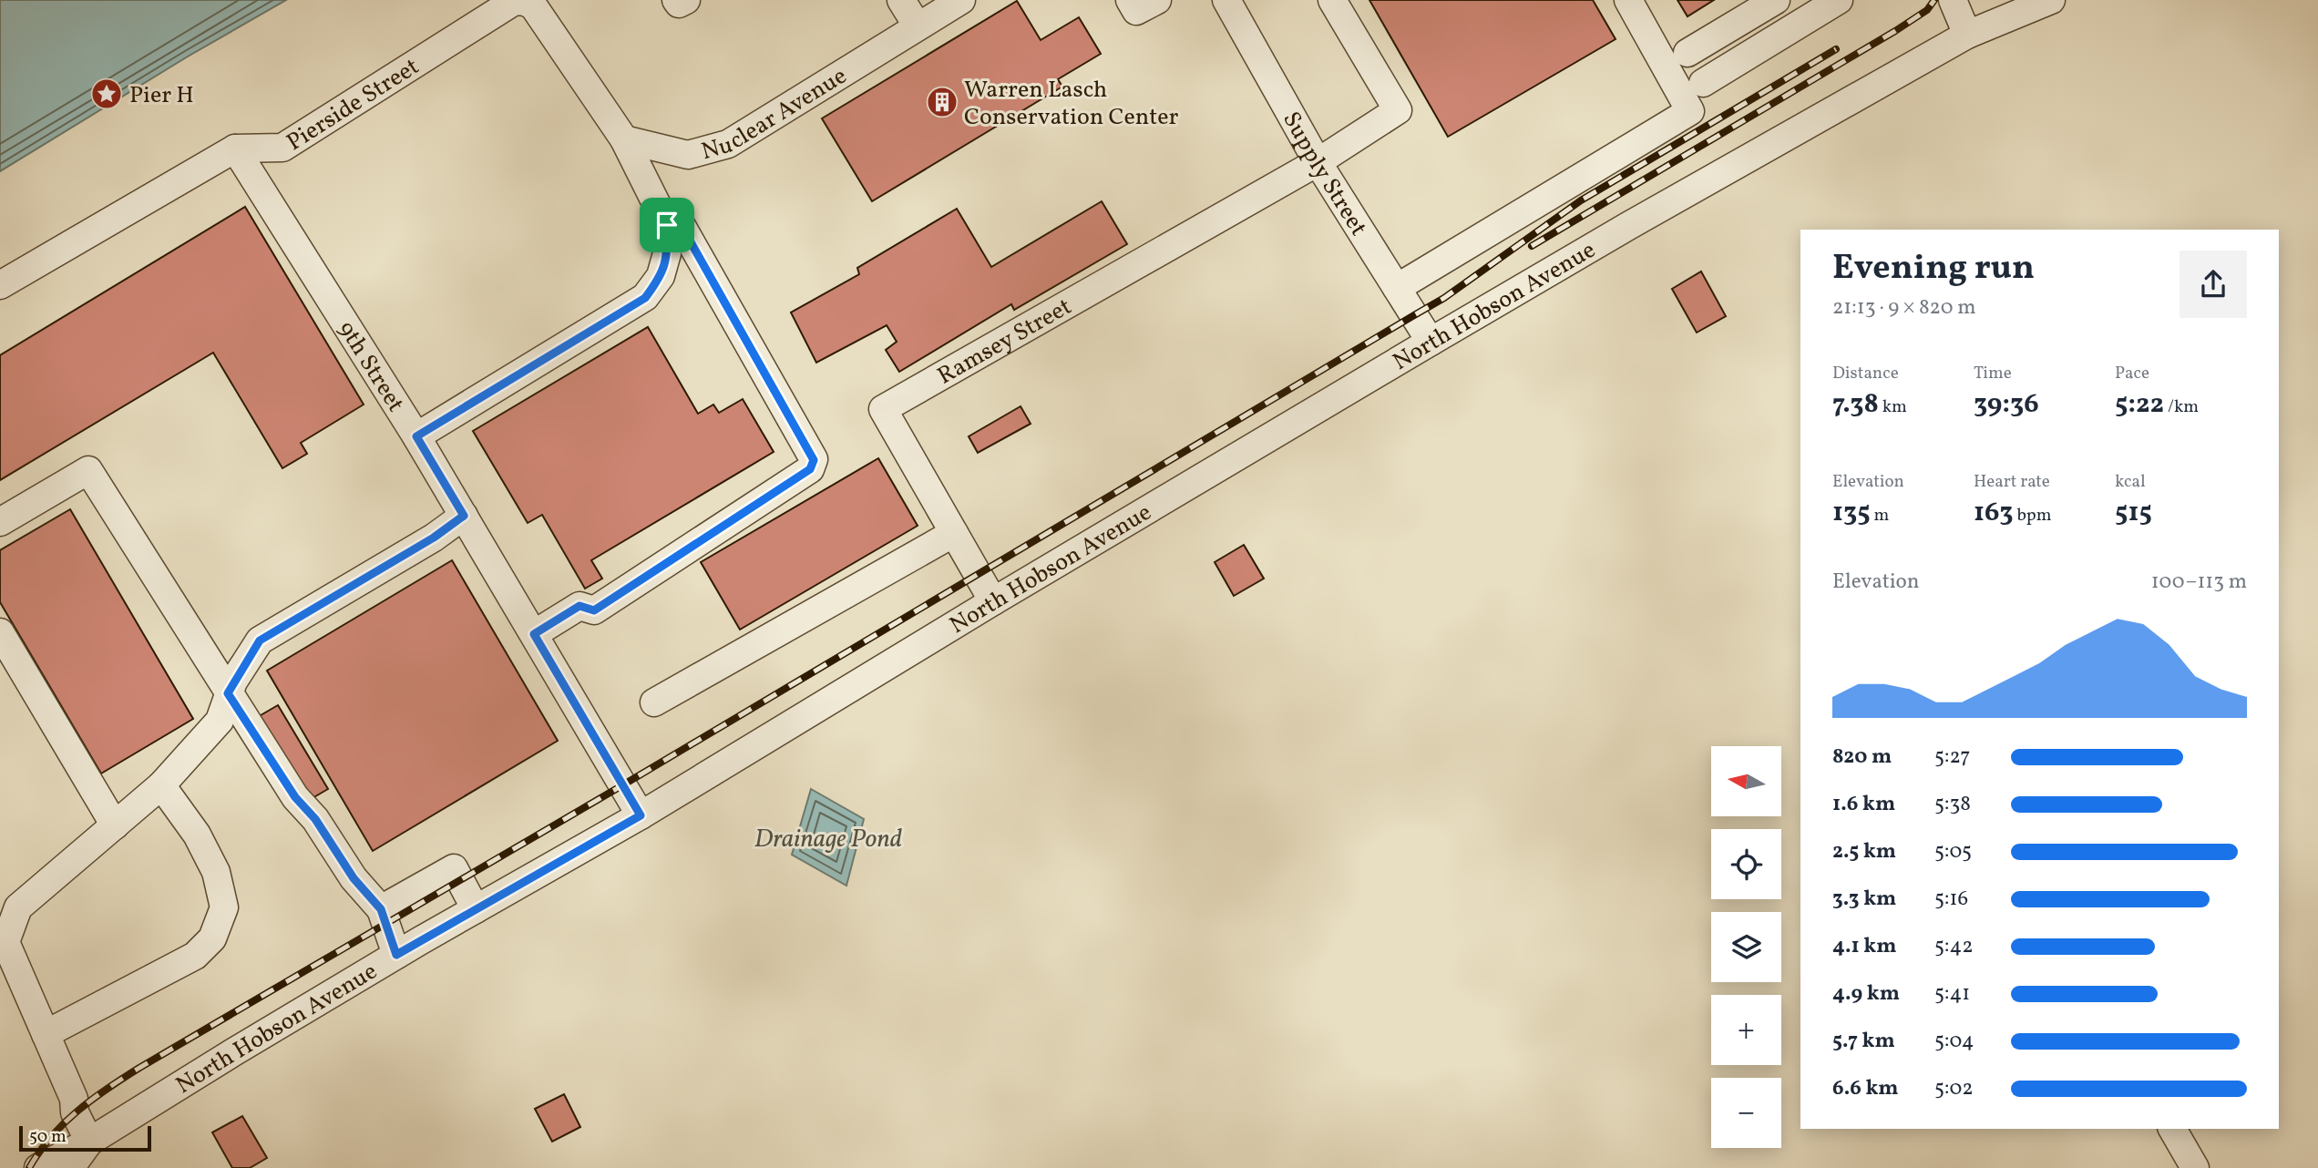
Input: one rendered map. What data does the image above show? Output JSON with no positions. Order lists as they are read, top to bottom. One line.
{"streets":{"street":["Pierside Street","Nuclear Avenue","Supply Street","North Hobson Avenue","Ramsey Street","9th Street"]},"crossings":[["Pierside Street","Nuclear Avenue"],["Pierside Street","9th Street"],["Supply Street","North Hobson Avenue"],["Supply Street","Ramsey Street"],["North Hobson Avenue","Ramsey Street"],["North Hobson Avenue","9th Street"]],"water":["Drainage Pond"],"places":{"place":["Pier H"],"building":["Warren Lasch Conservation Center"]},"scale_bar":"50 m","north":"left","page":{"heading":["Evening run","21:13 · 9 × 820 m"],"stats":[["Distance","7.38 km"],["Time","39:36"],["Pace","5:22 /km"],["Elevation","135 m"],["Heart rate","163 bpm"],["kcal","515"]],"chart":["Elevation","100–113 m"],"list":[{"name":"820 m","note":"5:27"},{"name":"1.6 km","note":"5:38"},{"name":"2.5 km","note":"5:05"},{"name":"3.3 km","note":"5:16"},{"name":"4.1 km","note":"5:42"},{"name":"4.9 km","note":"5:41"},{"name":"5.7 km","note":"5:04"},{"name":"6.6 km","note":"5:02"}],"map_buttons":["+","−"],"scale":"50 m"}}
